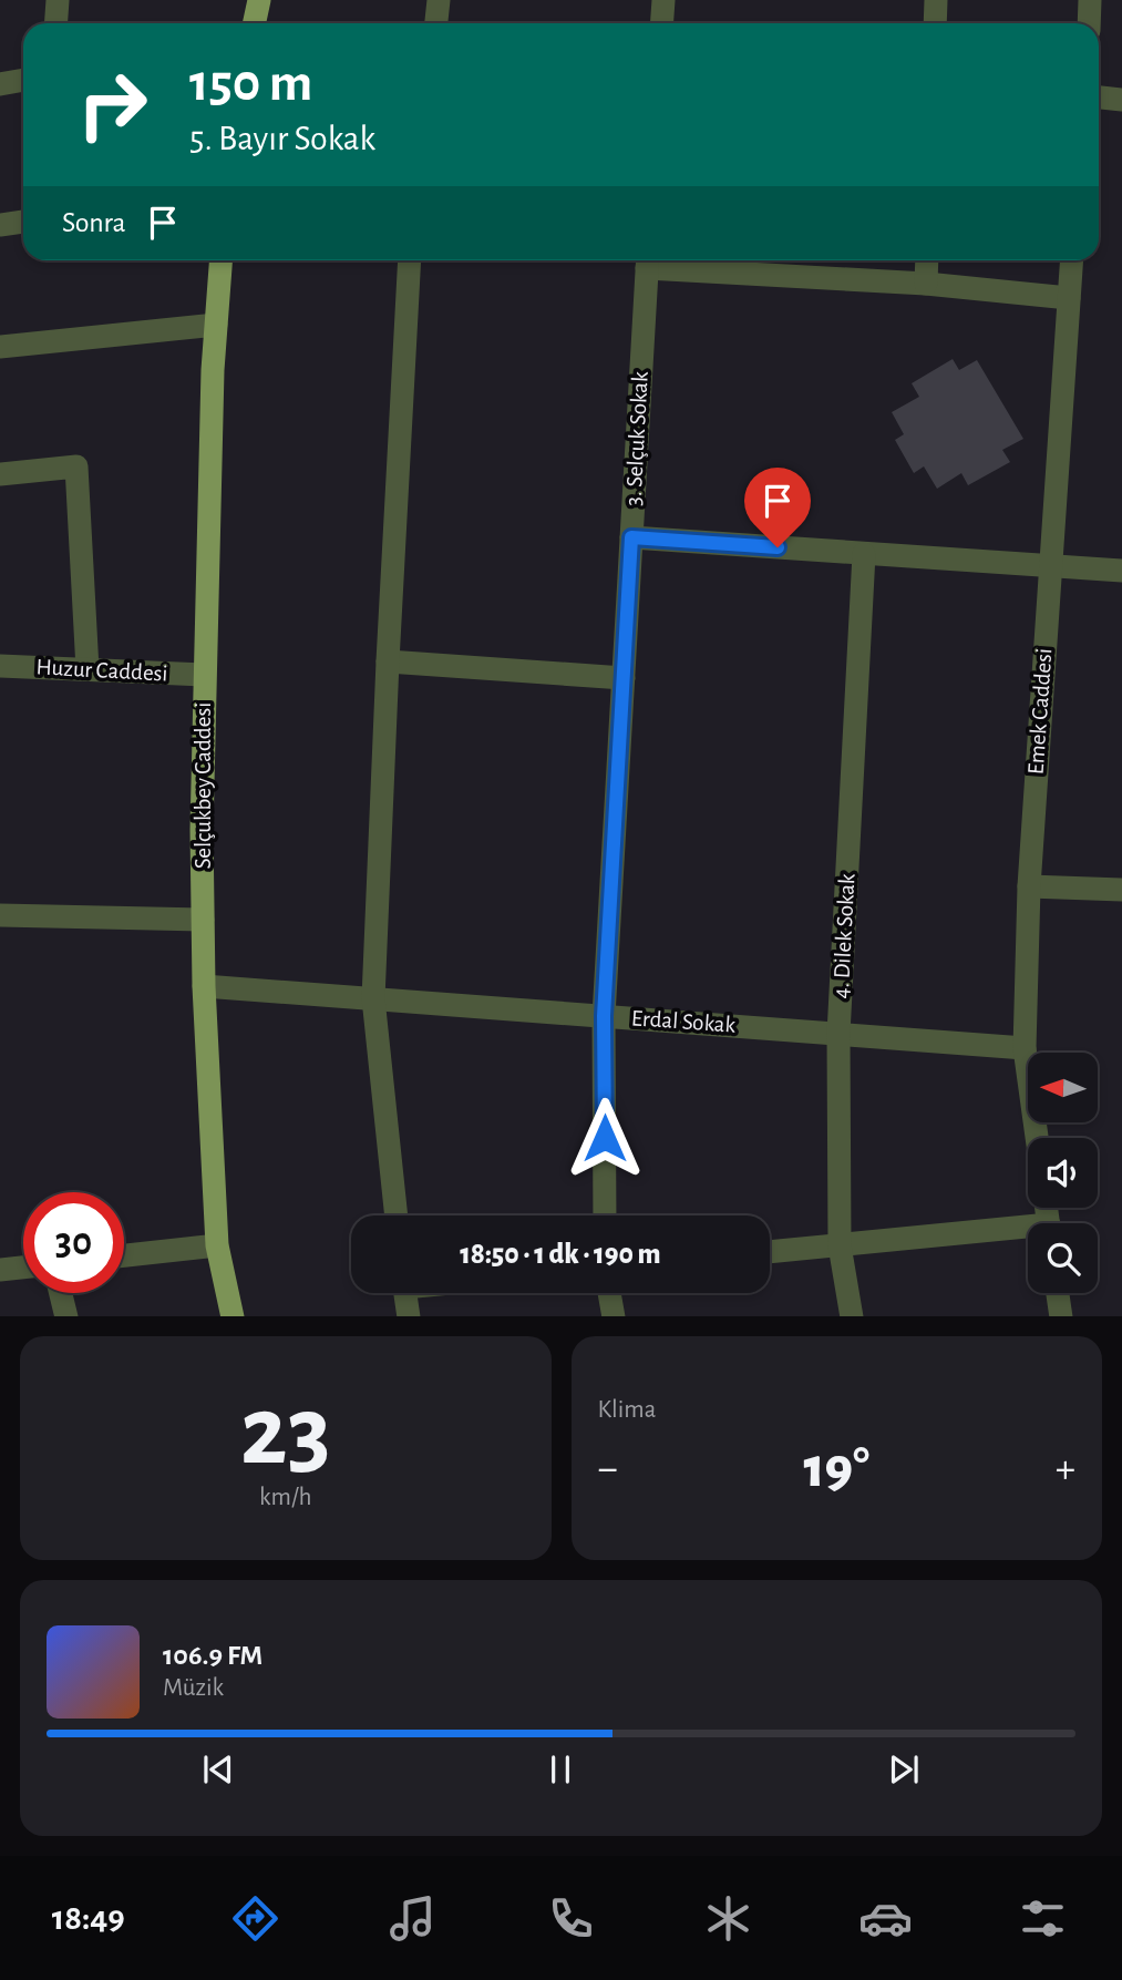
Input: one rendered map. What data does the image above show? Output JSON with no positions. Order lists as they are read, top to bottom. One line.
{"streets":{"main road":["Selçukbey Caddesi"],"street":["3. Selçuk Sokak","Huzur Caddesi","Emek Caddesi","4. Dilek Sokak","Erdal Sokak"]},"crossings":[["3. Selçuk Sokak","Erdal Sokak"],["Huzur Caddesi","Selçukbey Caddesi"],["Emek Caddesi","Erdal Sokak"],["Selçukbey Caddesi","Erdal Sokak"],["4. Dilek Sokak","Erdal Sokak"]],"north":"left","page":{"turn":["150 m","5. Bayır Sokak"],"then":"Sonra","limit":"30","trip":"18:50 · 1 dk · 190 m","tile":[["23","km/h"],"Klima"],"heat":["−","19°","+"],"song":["106.9 FM","Müzik"],"tabs":"18:49"}}
